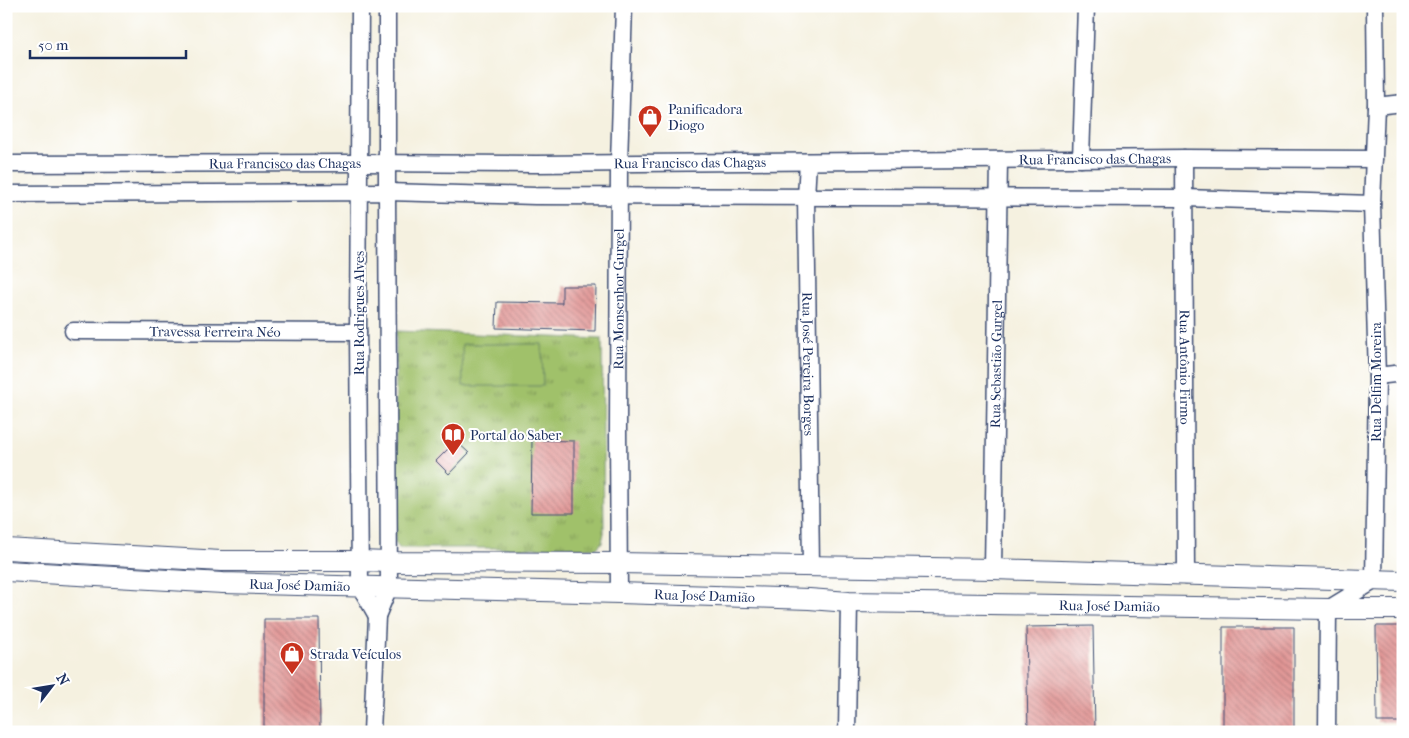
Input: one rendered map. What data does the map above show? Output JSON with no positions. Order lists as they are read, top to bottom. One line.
{"streets":{"street":["Rua Francisco das Chagas","Rua Monsenhor Gurgel","Rua Rodrigues Alves","Travessa Ferreira Néo","Rua José Pereira Borges","Rua Sebastião Gurgel","Rua Antônio Firmo","Rua Delfim Moreira","Rua José Damião"]},"crossings":[["Rua Francisco das Chagas","Rua Monsenhor Gurgel"],["Rua Francisco das Chagas","Rua Rodrigues Alves"],["Rua Francisco das Chagas","Rua José Pereira Borges"],["Rua Francisco das Chagas","Rua Sebastião Gurgel"],["Rua Francisco das Chagas","Rua Antônio Firmo"],["Rua Francisco das Chagas","Rua Delfim Moreira"],["Rua Monsenhor Gurgel","Rua José Damião"],["Rua Rodrigues Alves","Travessa Ferreira Néo"],["Rua Rodrigues Alves","Rua José Damião"],["Rua José Pereira Borges","Rua José Damião"],["Rua Sebastião Gurgel","Rua José Damião"],["Rua Antônio Firmo","Rua José Damião"],["Rua Delfim Moreira","Rua José Damião"]],"places":{"shop":["Panificadora Diogo","Strada Veículos"],"library":["Portal do Saber"]},"scale_bar":"50 m","north":"top right"}
